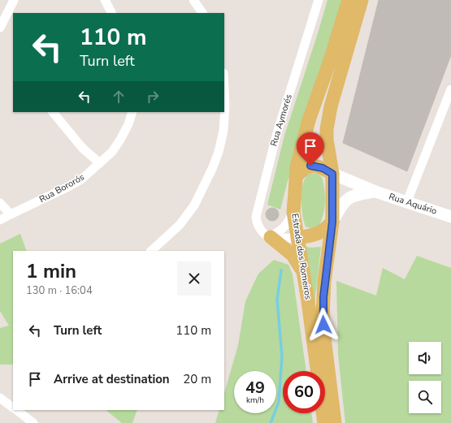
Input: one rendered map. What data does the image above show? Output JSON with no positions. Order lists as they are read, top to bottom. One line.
{"streets":{"main road":["Estrada dos Romeiros"],"street":["Rua Aymorés","Rua Bororós","Rua Aquário"]},"crossings":[["Rua Aquário","Estrada dos Romeiros"]],"page":{"turn":["110 m","Turn left"],"heading":["1 min","130 m · 16:04"],"list":[{"name":"Turn left","value":"110 m"},{"name":"Arrive at destination","value":"20 m"}],"speed":"49 km/h","limit":"60"}}
